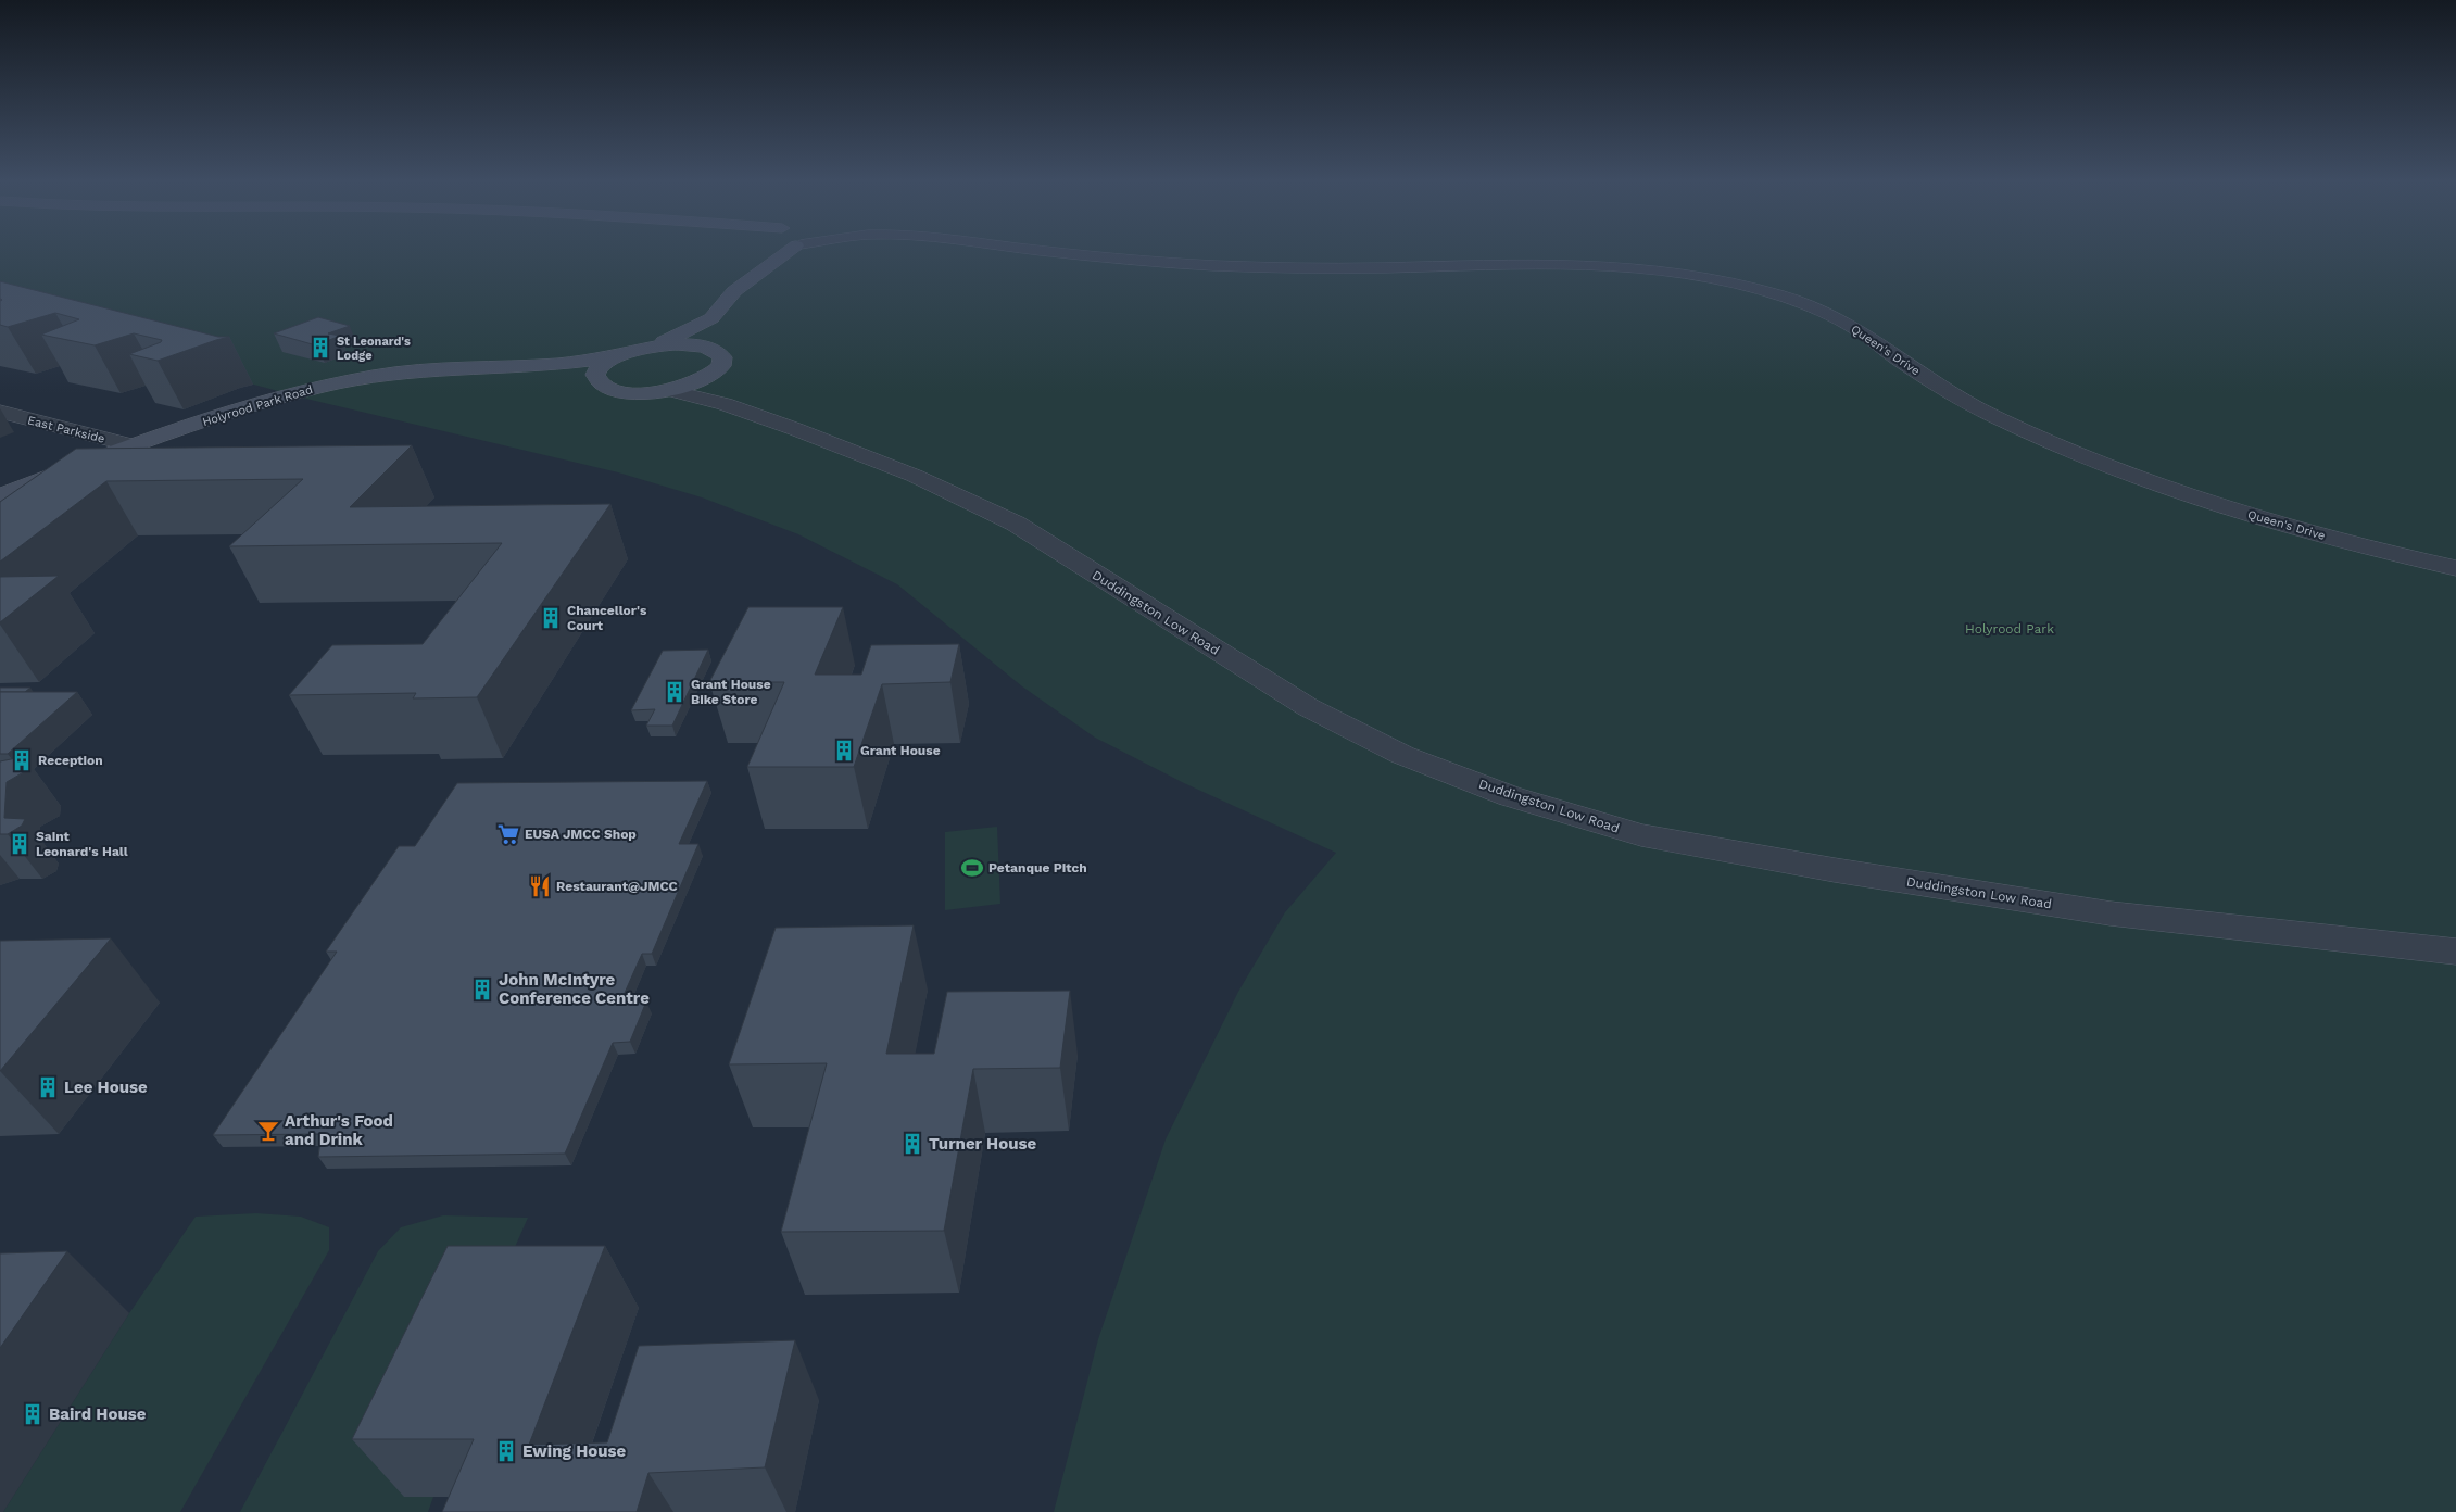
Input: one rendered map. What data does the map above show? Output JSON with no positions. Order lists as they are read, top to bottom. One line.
{"streets":{"street":["Queen's Drive","Holyrood Park Road","East Parkside","Duddingston Low Road"]},"crossings":[["Queen's Drive","Holyrood Park Road"],["Holyrood Park Road","East Parkside"]],"parks":["Holyrood Park"],"places":{"building":["St Leonard's Lodge","Chancellor's Court","Grant House Bike Store","Grant House","Reception","Saint Leonard's Hall","John McIntyre Conference Centre","Lee House","Turner House","Baird House","Ewing House"],"supermarket":["EUSA JMCC Shop"],"sports":["Petanque Pitch"],"restaurant":["Restaurant@JMCC"],"bar":["Arthur's Food and Drink"]}}
